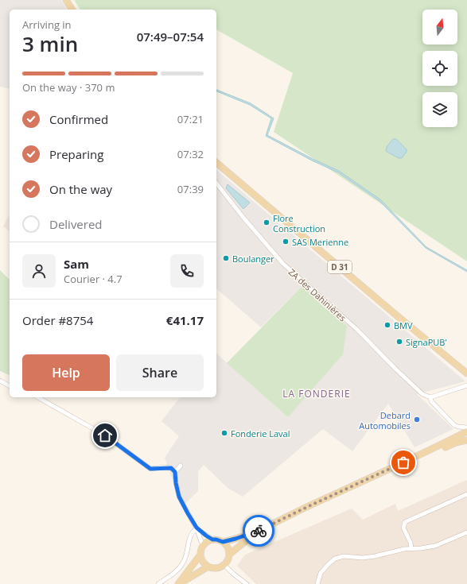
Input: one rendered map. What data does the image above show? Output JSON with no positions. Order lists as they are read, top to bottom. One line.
{"streets":{"main road":["D 31"],"street":["ZA des Dahinières"]},"districts":["LA FONDERIE"],"places":["Flore Construction","SAS Merienne","Boulanger","BMV","SignaPUB'","Debard Automobiles","Fonderie Laval"],"north":"top","page":{"heading":["3 min","Arriving in","07:49–07:54"],"panel":["Sam","Courier · 4.7","Order #8754","€41.17"],"bar":"On the way · 370 m","list":[["Confirmed","07:21"],["Preparing","07:32"],["On the way","07:39"],"Delivered"],"buttons":["Help","Share"]}}
